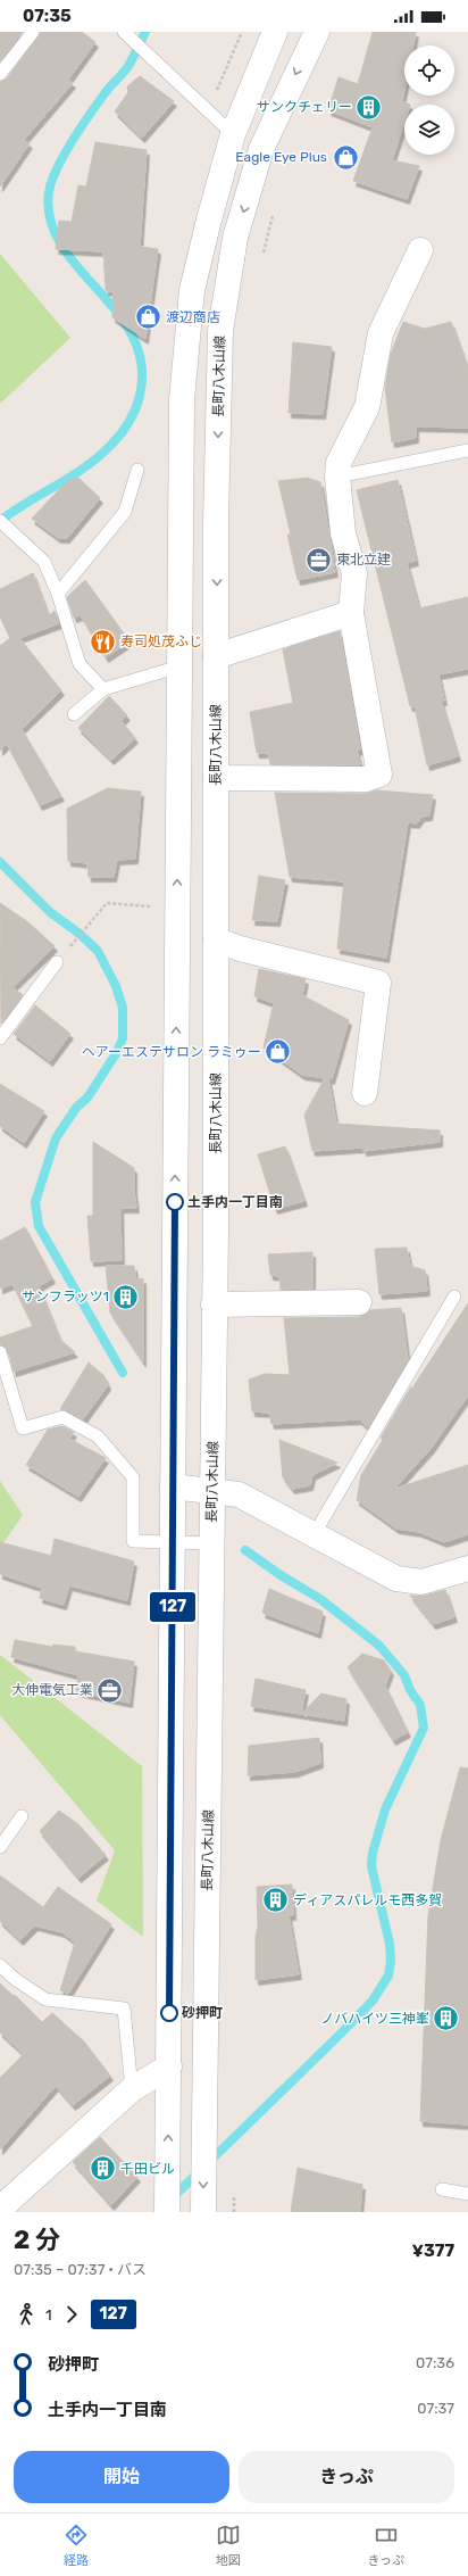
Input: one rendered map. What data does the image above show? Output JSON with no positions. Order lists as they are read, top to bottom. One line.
{"streets":{"street":["長町八木山線"]},"places":{"building":["サンクチェリー","サンフラッツ1","ディアスパレルモ西多賀","ノバハイツ三神峯","千田ビル"],"shop":["Eagle Eye Plus","渡辺商店","ヘアーエステサロン ラミゥー"],"office":["東北立建","大伸電気工業"],"restaurant":["寿司処茂ふじ"],"other":["土手内一丁目南","砂押町"]},"lines":["bus line 127"],"page":{"status":"07:35","on_map":"127","heading":["2 分","07:35 – 07:37 · バス","¥377"],"legs":["1","127"],"list":[{"name":"砂押町","value":"07:36"},{"name":"土手内一丁目南","value":"07:37"}],"buttons":["開始","きっぷ"],"tabs":["経路","地図","きっぷ"]}}
